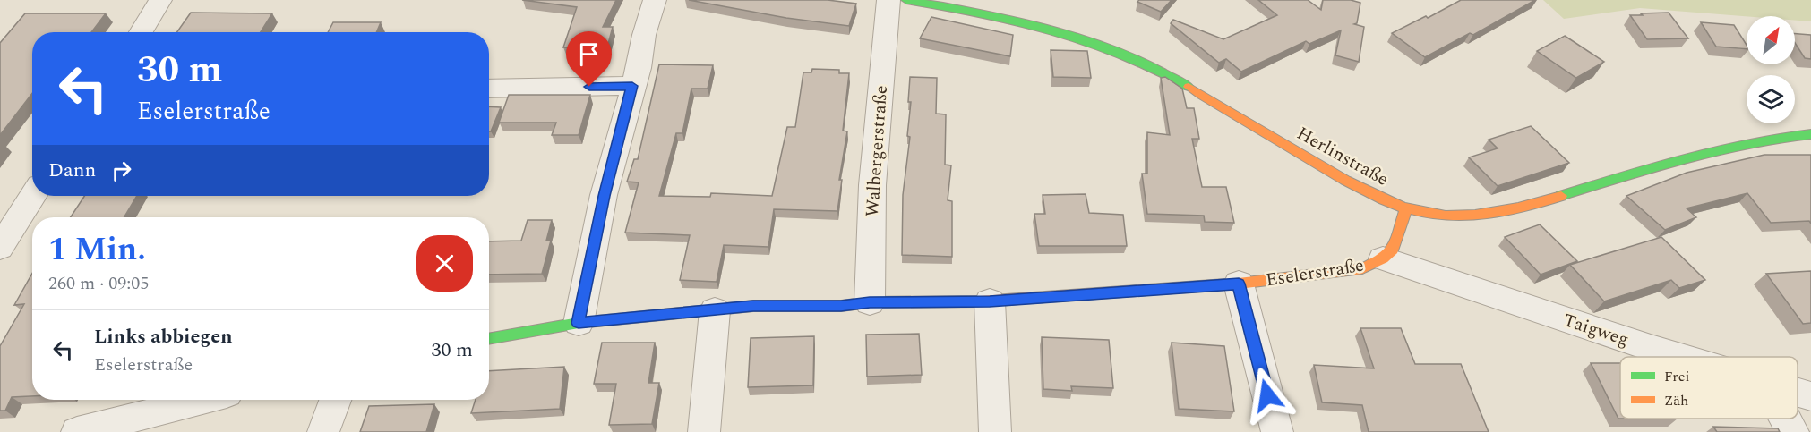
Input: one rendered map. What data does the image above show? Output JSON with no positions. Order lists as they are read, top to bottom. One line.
{"streets":{"main road":["Herlinstraße","Eselerstraße"],"street":["Walbergerstraße","Taigweg"]},"crossings":[["Walbergerstraße","Eselerstraße"],["Herlinstraße","Eselerstraße"],["Eselerstraße","Taigweg"]],"legend":["Frei","Zäh"],"north":"top right","page":{"turn":["30 m","Eselerstraße"],"then":"Dann","heading":["1 Min.","260 m · 09:05"],"list":[{"name":"Links abbiegen","note":"Eselerstraße","value":"30 m"}]}}
